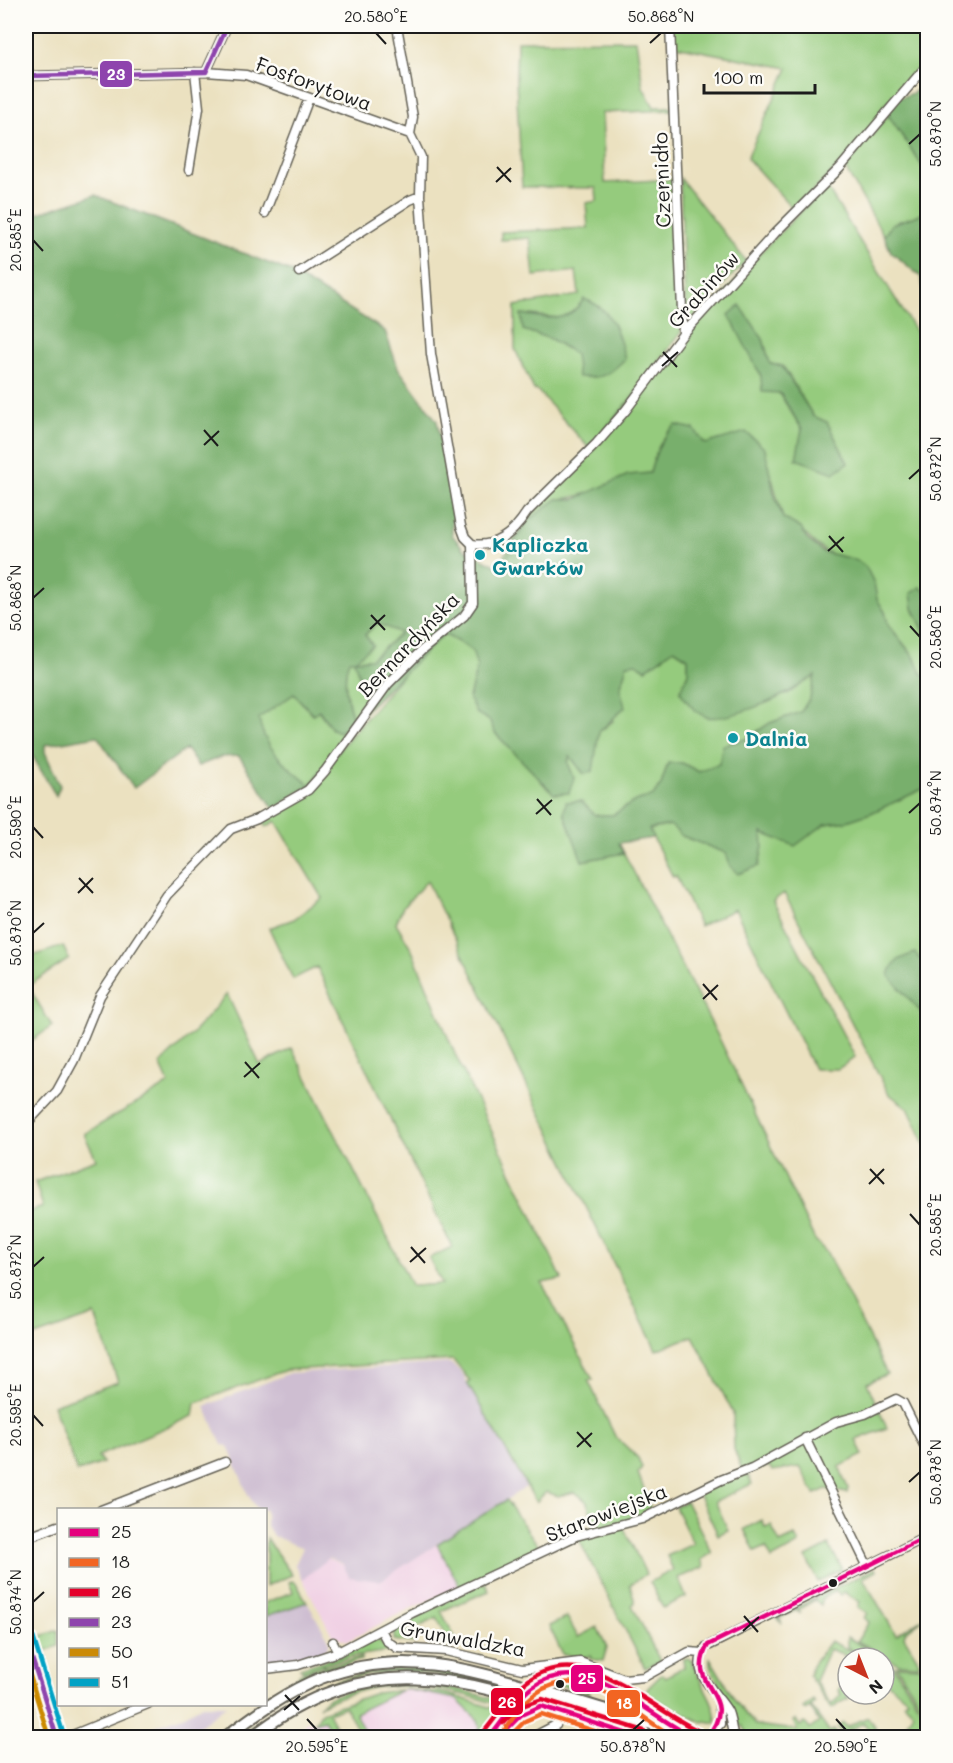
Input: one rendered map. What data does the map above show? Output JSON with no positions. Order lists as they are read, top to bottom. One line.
{"streets":{"main road":["Grunwaldzka"],"street":["Fosforytowa","Czernidło","Grabinów","Bernardyńska","Starowiejska"]},"crossings":[["Fosforytowa","Bernardyńska"],["Czernidło","Grabinów"],["Grabinów","Bernardyńska"],["Starowiejska","Grunwaldzka"]],"places":["Kapliczka Gwarków","Dalnia"],"lines":["transit line 23","transit line 25","transit line 51","transit line 50","transit line 26","transit line 18"],"legend":["25","18","26","23","50","51"],"scale_bar":"100 m","north":"bottom right","coordinates":["20.580°E","50.868°N","50.870°N","20.585°E","50.872°N","50.874°N","20.590°E","20.595°E","50.878°N"]}
